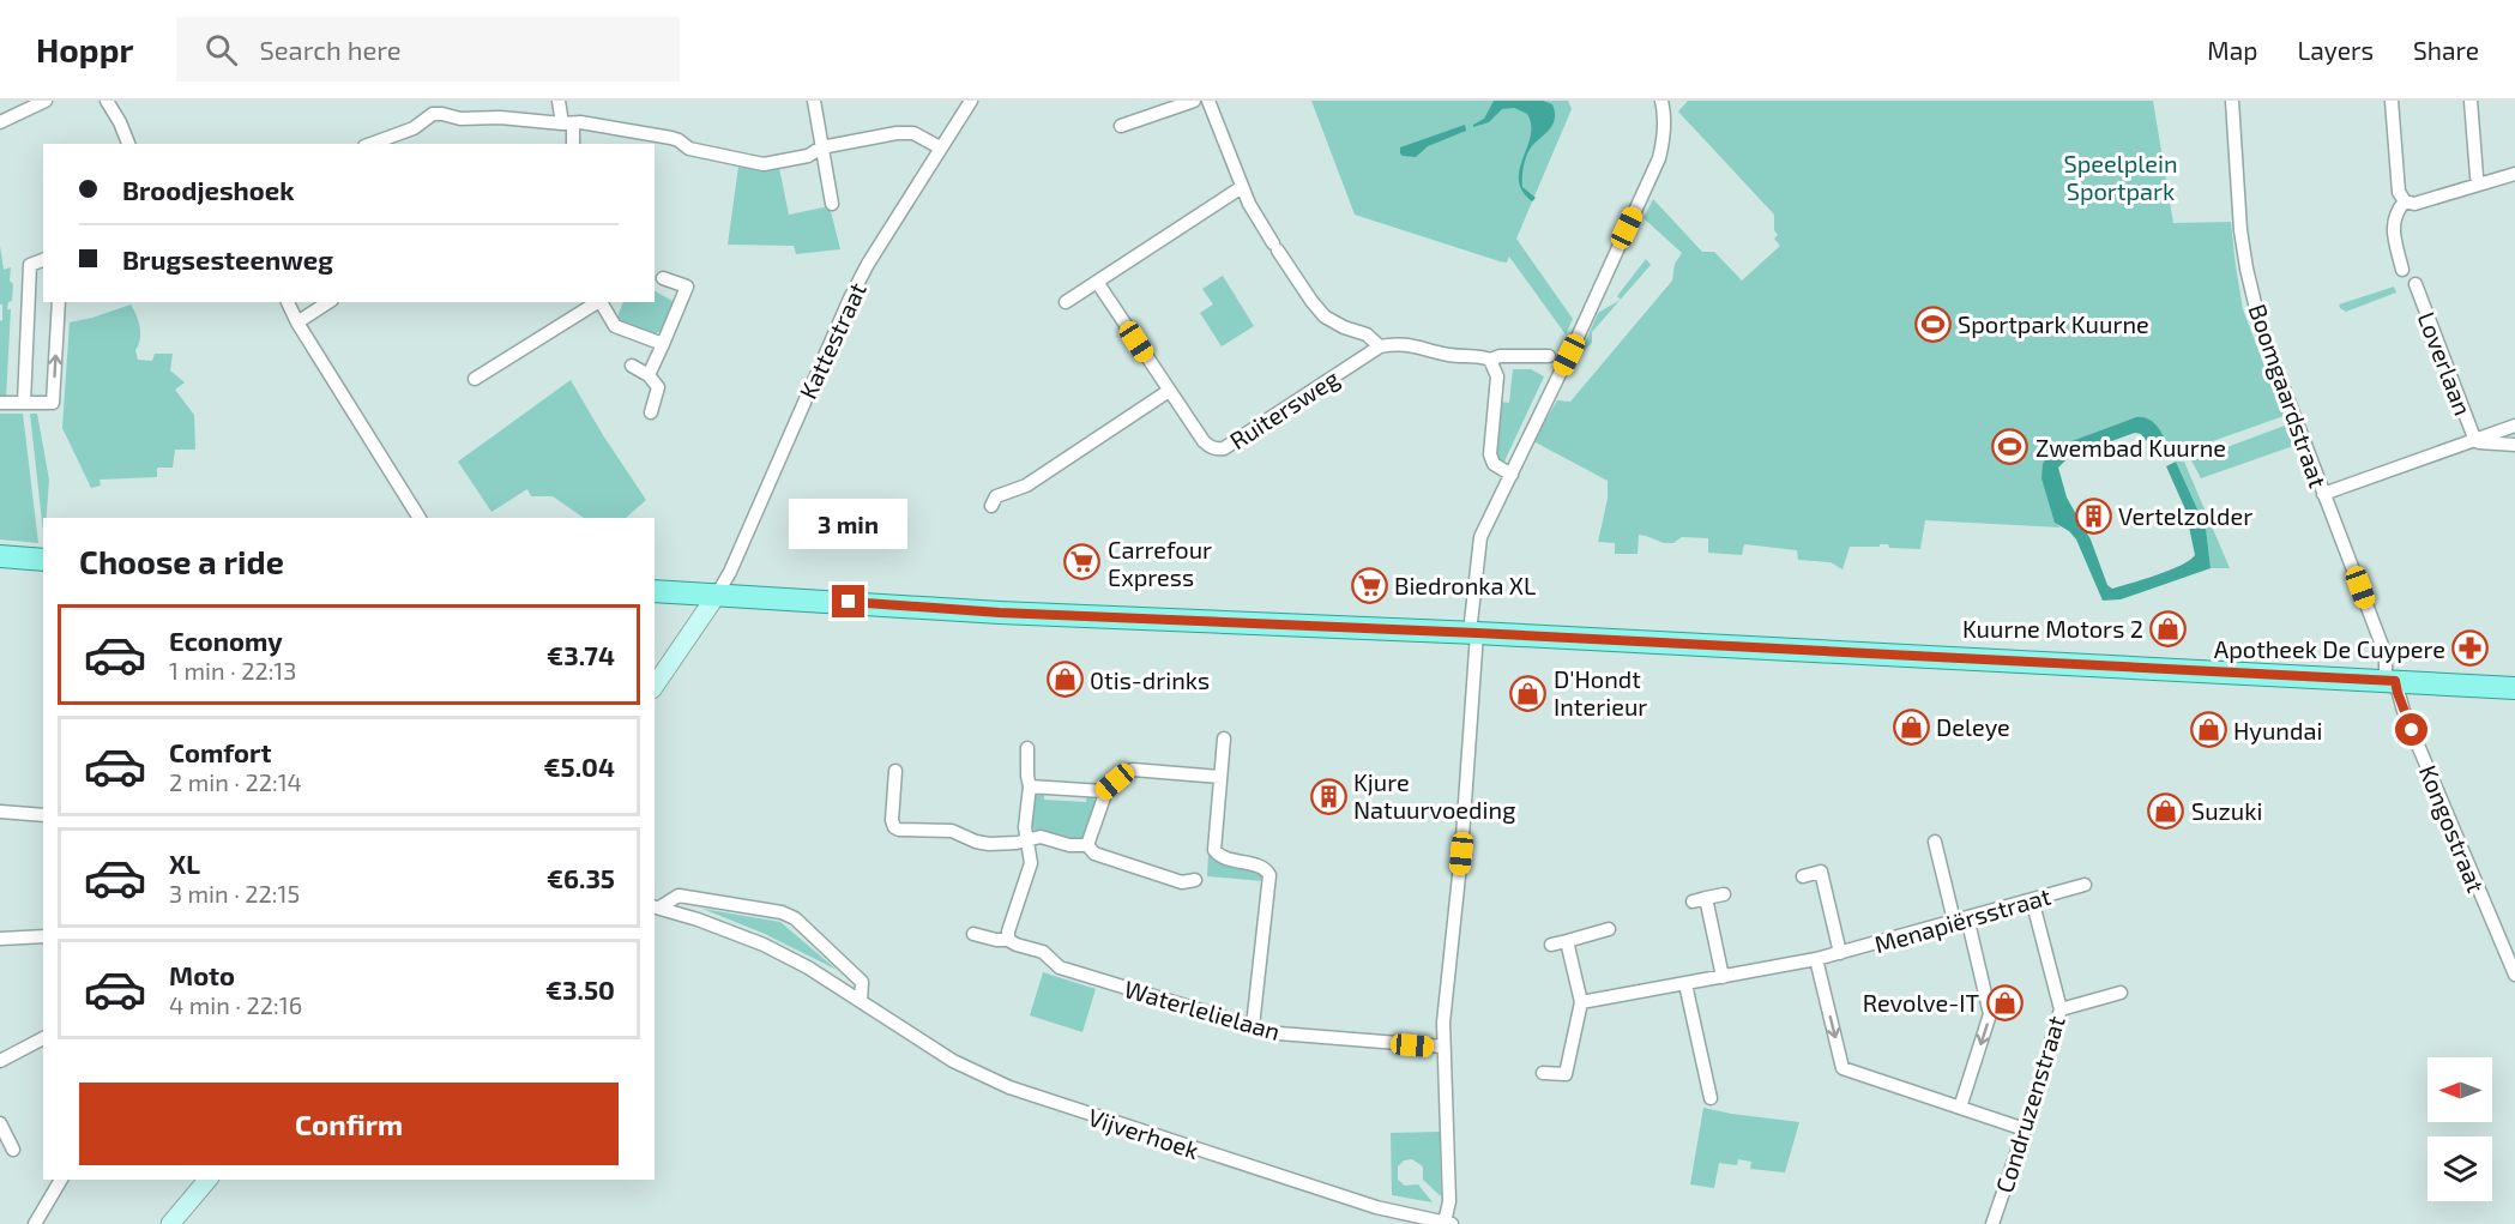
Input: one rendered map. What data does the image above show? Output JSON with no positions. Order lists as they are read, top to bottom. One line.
{"streets":{"street":["Kattestraat","Loverlaan","Boomgaardstraat","Ruitersweg","Kongostraat","Menapiërsstraat","Waterlelielaan","Condruzenstraat","Vijverhoek"]},"crossings":[["Boomgaardstraat","Kongostraat"],["Menapiërsstraat","Condruzenstraat"]],"parks":["Speelplein Sportpark"],"places":{"sports":["Sportpark Kuurne","Zwembad Kuurne"],"building":["Vertelzolder","Kjure Natuurvoeding"],"supermarket":["Carrefour Express","Biedronka XL"],"shop":["Kuurne Motors 2","0tis-drinks","D'Hondt Interieur","Deleye","Hyundai","Suzuki","Revolve-IT"],"pharmacy":["Apotheek De Cuypere"]},"north":"left","page":{"header":"Hoppr","search":"Search here","nav":["Map","Layers","Share"],"banner":["Broodjeshoek","Brugsesteenweg"],"bubble":"3 min","heading":"Choose a ride","list":[{"name":"Economy","note":"1 min · 22:13","value":"€3.74"},{"name":"Comfort","note":"2 min · 22:14","value":"€5.04"},{"name":"XL","note":"3 min · 22:15","value":"€6.35"},{"name":"Moto","note":"4 min · 22:16","value":"€3.50"}],"buttons":"Confirm"}}
